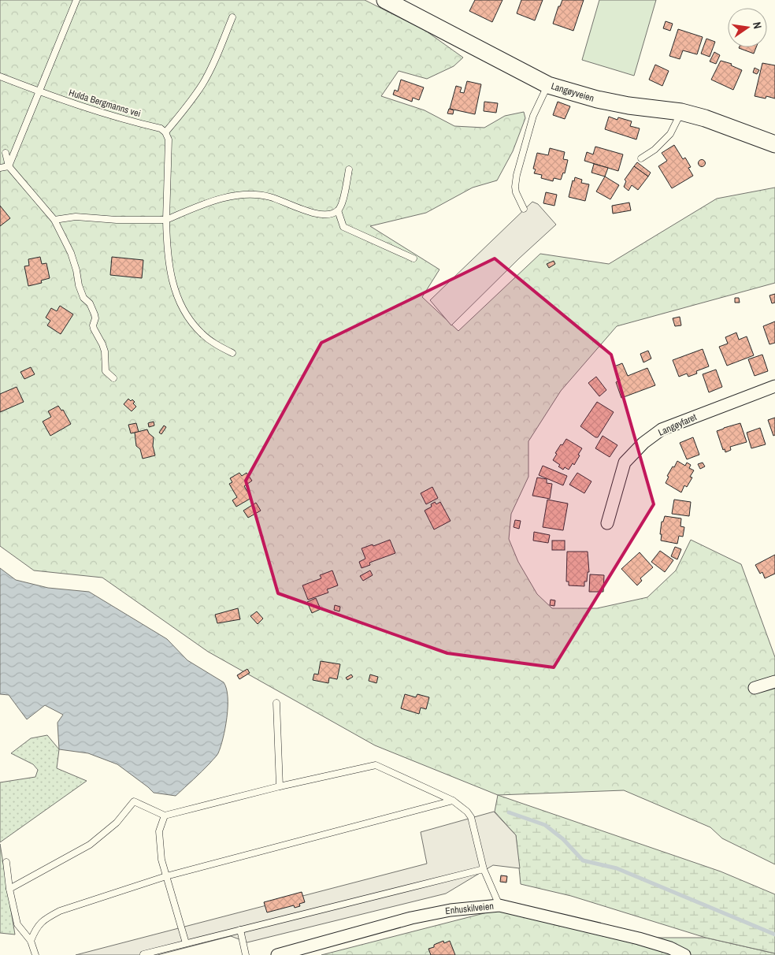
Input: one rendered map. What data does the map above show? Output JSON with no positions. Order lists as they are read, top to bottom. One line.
{"streets":{"main road":["Langøyveien"],"street":["Langøyfaret","Enhuskilveien"],"lane":["Hulda Bergmanns vei"]},"north":"right"}
